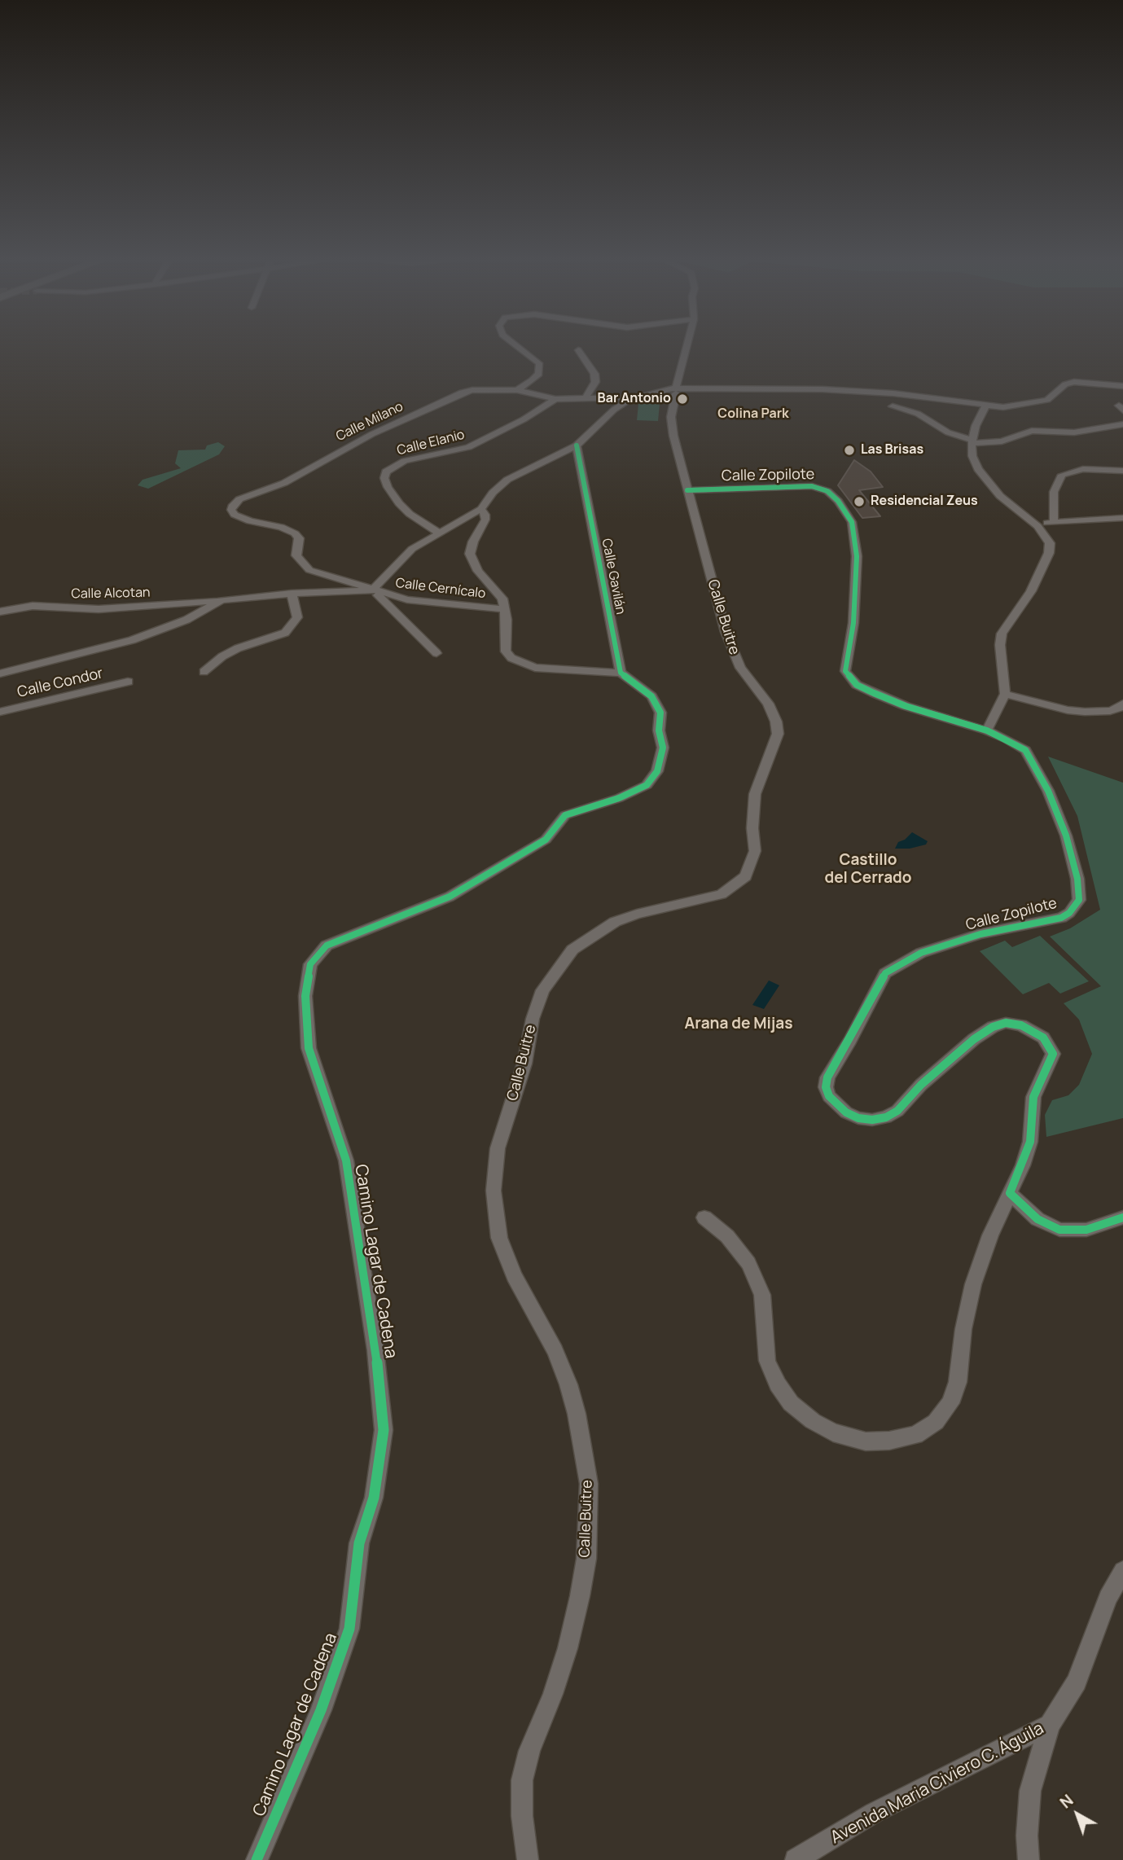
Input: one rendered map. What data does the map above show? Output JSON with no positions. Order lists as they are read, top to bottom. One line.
{"streets":{"street":["Calle Milano","Calle Elanio","Calle Zopilote","Calle Gavilán","Calle Cernícalo","Calle Alcotan","Calle Buitre","Calle Condor","Camino Lagar de Cadena","Avenida Maria Civiero C. Águila"]},"crossings":[["Calle Milano","Calle Cernícalo"],["Calle Milano","Calle Alcotan"],["Calle Zopilote","Calle Buitre"],["Calle Gavilán","Camino Lagar de Cadena"],["Calle Cernícalo","Calle Alcotan"]],"districts":["Colina Park","Castillo del Cerrado","Arana de Mijas"],"places":["Bar Antonio","Las Brisas","Residencial Zeus"],"north":"top left"}
